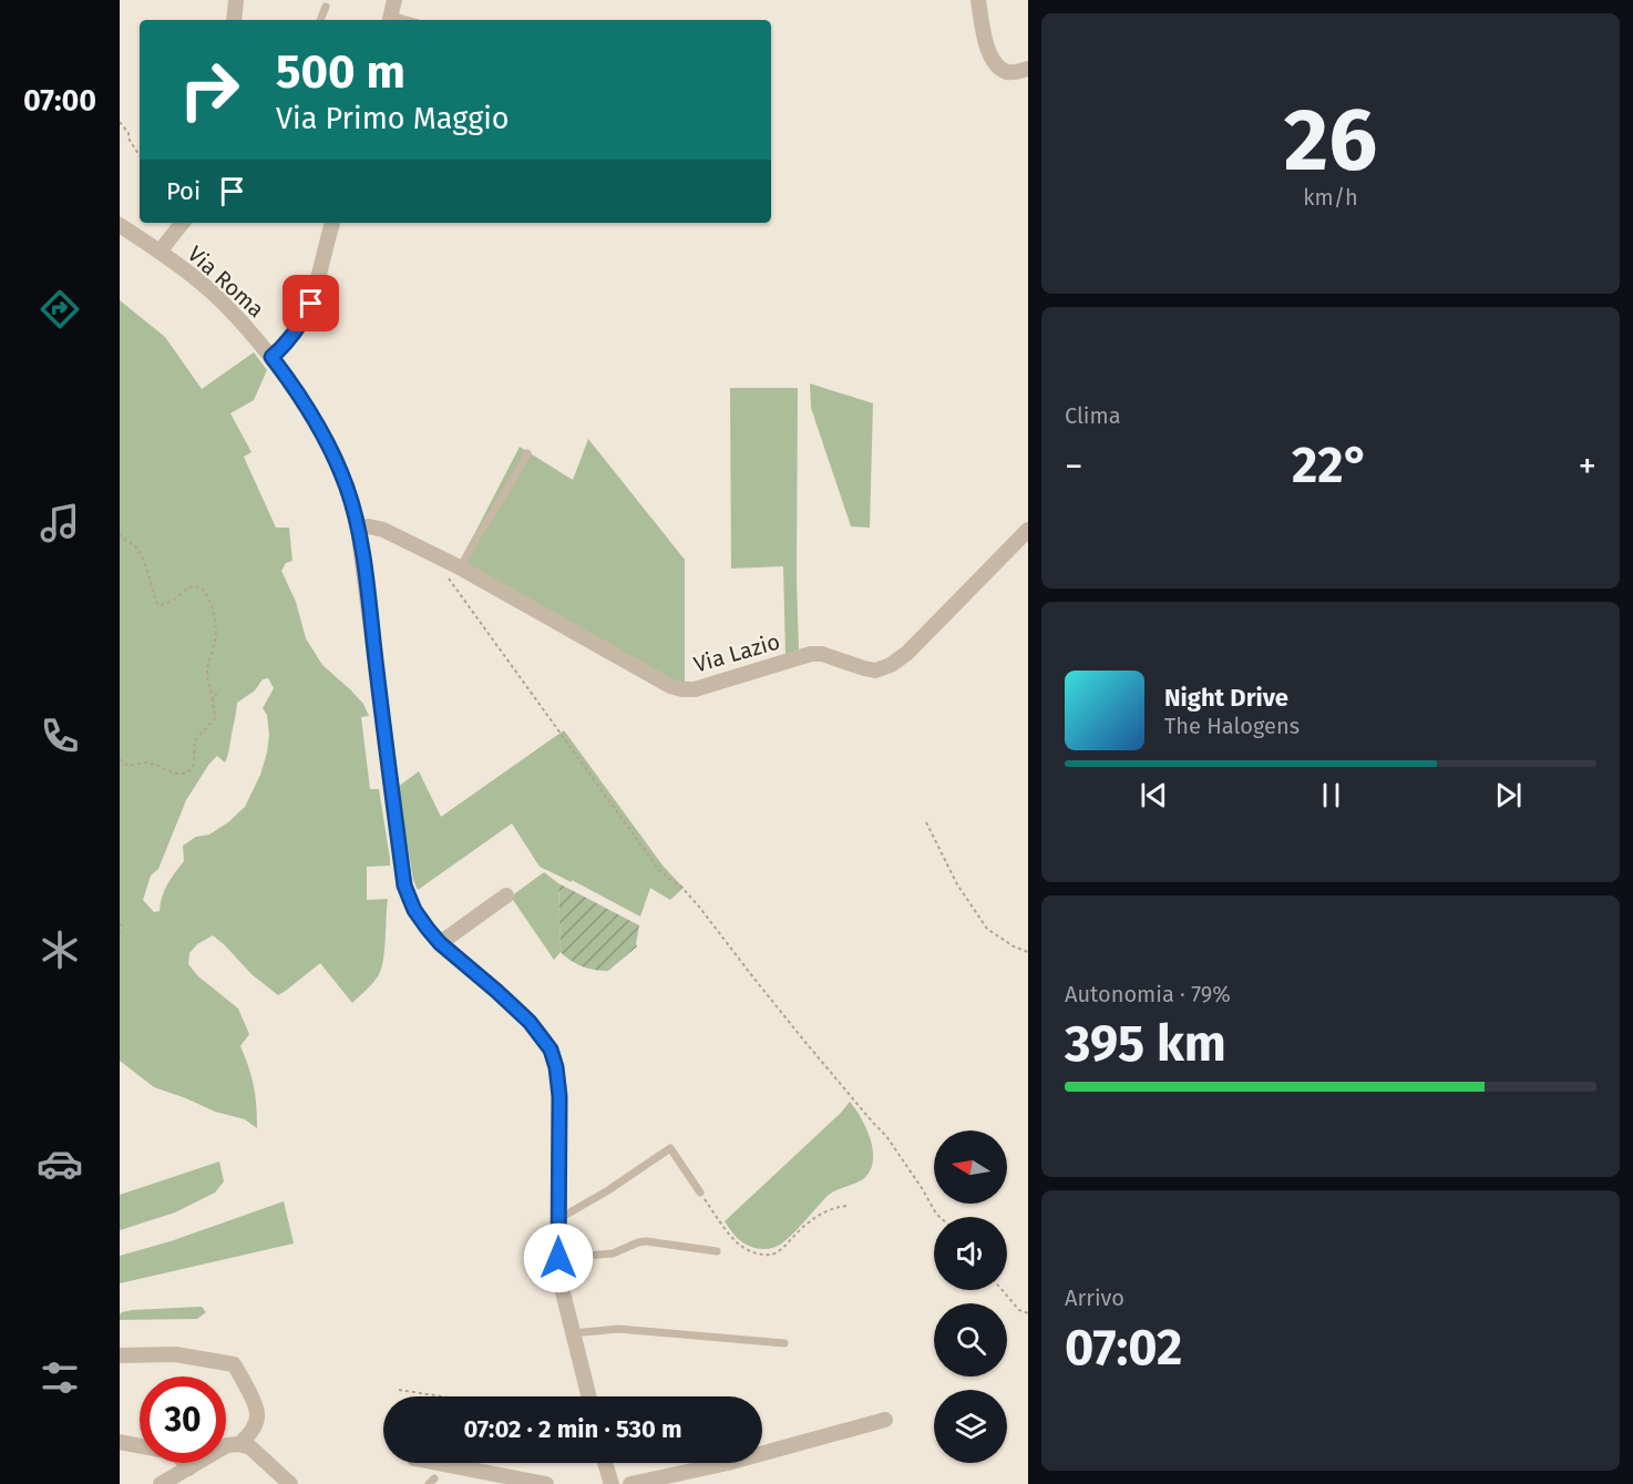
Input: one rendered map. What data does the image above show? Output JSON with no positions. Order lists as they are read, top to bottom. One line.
{"streets":{"street":["Via Roma","Via Lazio"]},"crossings":[["Via Roma","Via Lazio"]],"north":"left","page":{"tabs":"07:00","tile":[["26","km/h"],"Clima",["Autonomia · 79%","395 km"],["Arrivo","07:02"]],"turn":["500 m","Via Primo Maggio"],"then":"Poi","heat":["−","22°","+"],"song":["Night Drive","The Halogens"],"limit":"30","trip":"07:02 · 2 min · 530 m"}}
